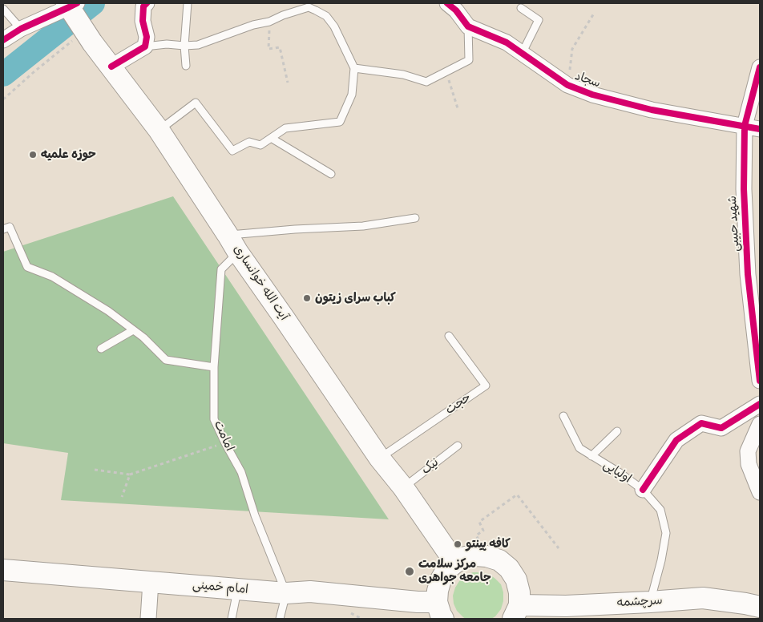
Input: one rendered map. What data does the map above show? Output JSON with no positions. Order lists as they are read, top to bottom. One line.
{"streets":{"main road":["آیت الله خوانساری","امام خمینی","سرچشمه"],"street":["سجاد","شهید حبیبی"],"lane":["حجت","امامت","نیک","اولیایی"]},"crossings":[["سجاد","شهید حبیبی"],["آیت الله خوانساری","حجت"],["آیت الله خوانساری","امامت"],["آیت الله خوانساری","نیک"],["امامت","امام خمینی"],["اولیایی","سرچشمه"]],"places":["حوزه علمیه","کباب سرای زیتون","کافه پینتو","مرکز سلامت جامعه جواهری"]}
